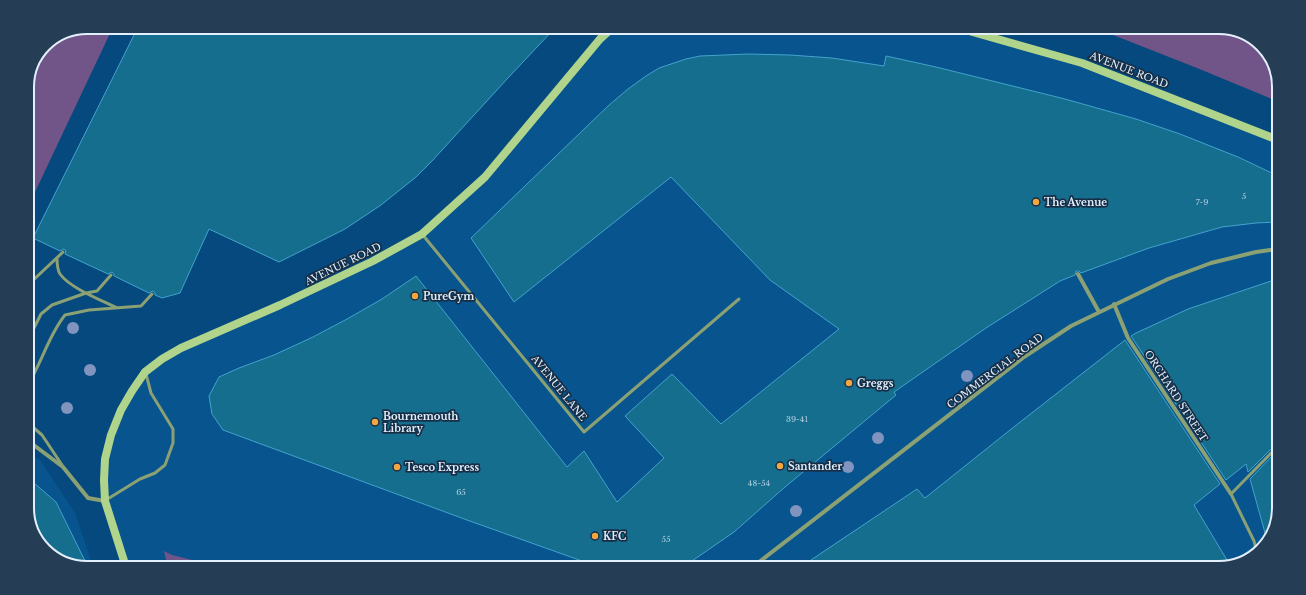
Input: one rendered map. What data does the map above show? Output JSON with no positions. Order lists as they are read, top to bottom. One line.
{"streets":{"street":["AVENUE ROAD","COMMERCIAL ROAD","ORCHARD STREET"],"lane":["AVENUE LANE"]},"crossings":[["AVENUE ROAD","AVENUE LANE"],["COMMERCIAL ROAD","ORCHARD STREET"]],"places":["The Avenue","PureGym","Greggs","Bournemouth Library","Santander","Tesco Express","KFC"],"house_numbers":["5","7-9","39-41","48-54","65","55"]}
